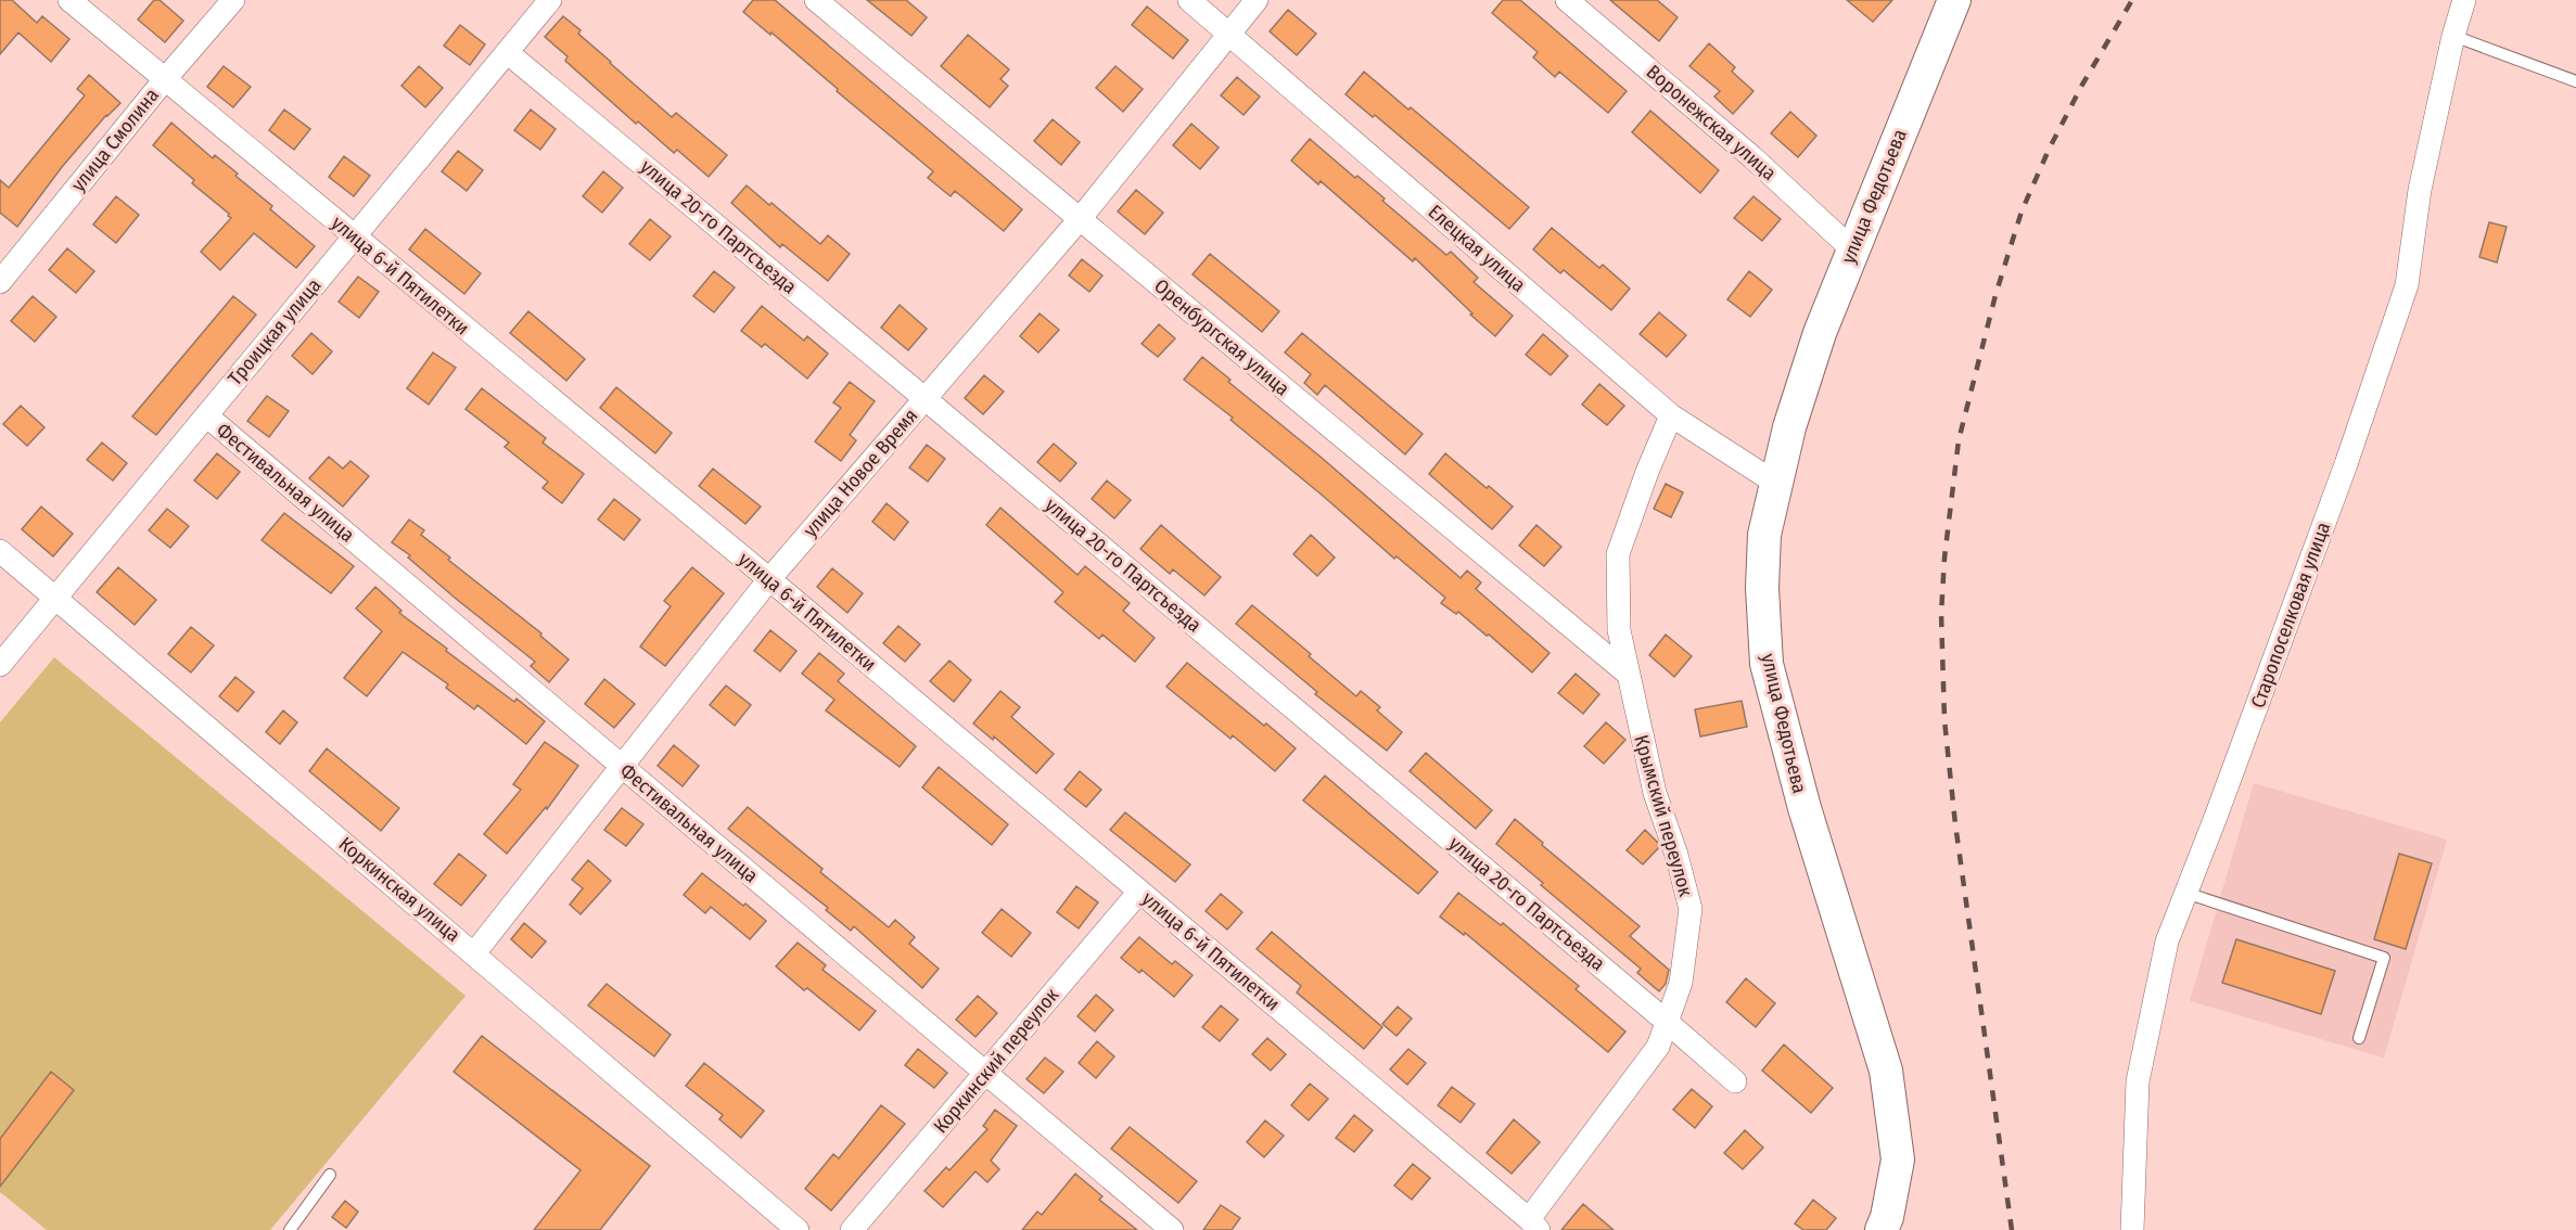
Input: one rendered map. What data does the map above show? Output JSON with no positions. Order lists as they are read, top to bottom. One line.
{"streets":{"main road":["улица Федотьева"],"street":["Воронежская улица","улица Смолина","улица 20-го Партсъезда","Елецкая улица","улица 6-й Пятилетки","Троицкая улица","Оренбургская улица","улица Новое Время","Фестивальная улица","Старопоселковая улица","Крымский переулок","Коркинская улица","Коркинский переулок"]},"crossings":[["Воронежская улица","улица Федотьева"],["улица Смолина","улица 6-й Пятилетки"],["улица Федотьева","Елецкая улица"],["улица 20-го Партсъезда","Троицкая улица"],["улица 20-го Партсъезда","улица Новое Время"],["улица 20-го Партсъезда","Крымский переулок"],["Елецкая улица","улица Новое Время"],["Елецкая улица","Крымский переулок"],["улица 6-й Пятилетки","Троицкая улица"],["улица 6-й Пятилетки","улица Новое Время"],["улица 6-й Пятилетки","Крымский переулок"],["улица 6-й Пятилетки","Коркинский переулок"],["Троицкая улица","Фестивальная улица"],["Троицкая улица","Коркинская улица"],["Оренбургская улица","улица Новое Время"],["Оренбургская улица","Крымский переулок"],["улица Новое Время","Фестивальная улица"],["улица Новое Время","Коркинская улица"],["Фестивальная улица","Коркинский переулок"]]}
